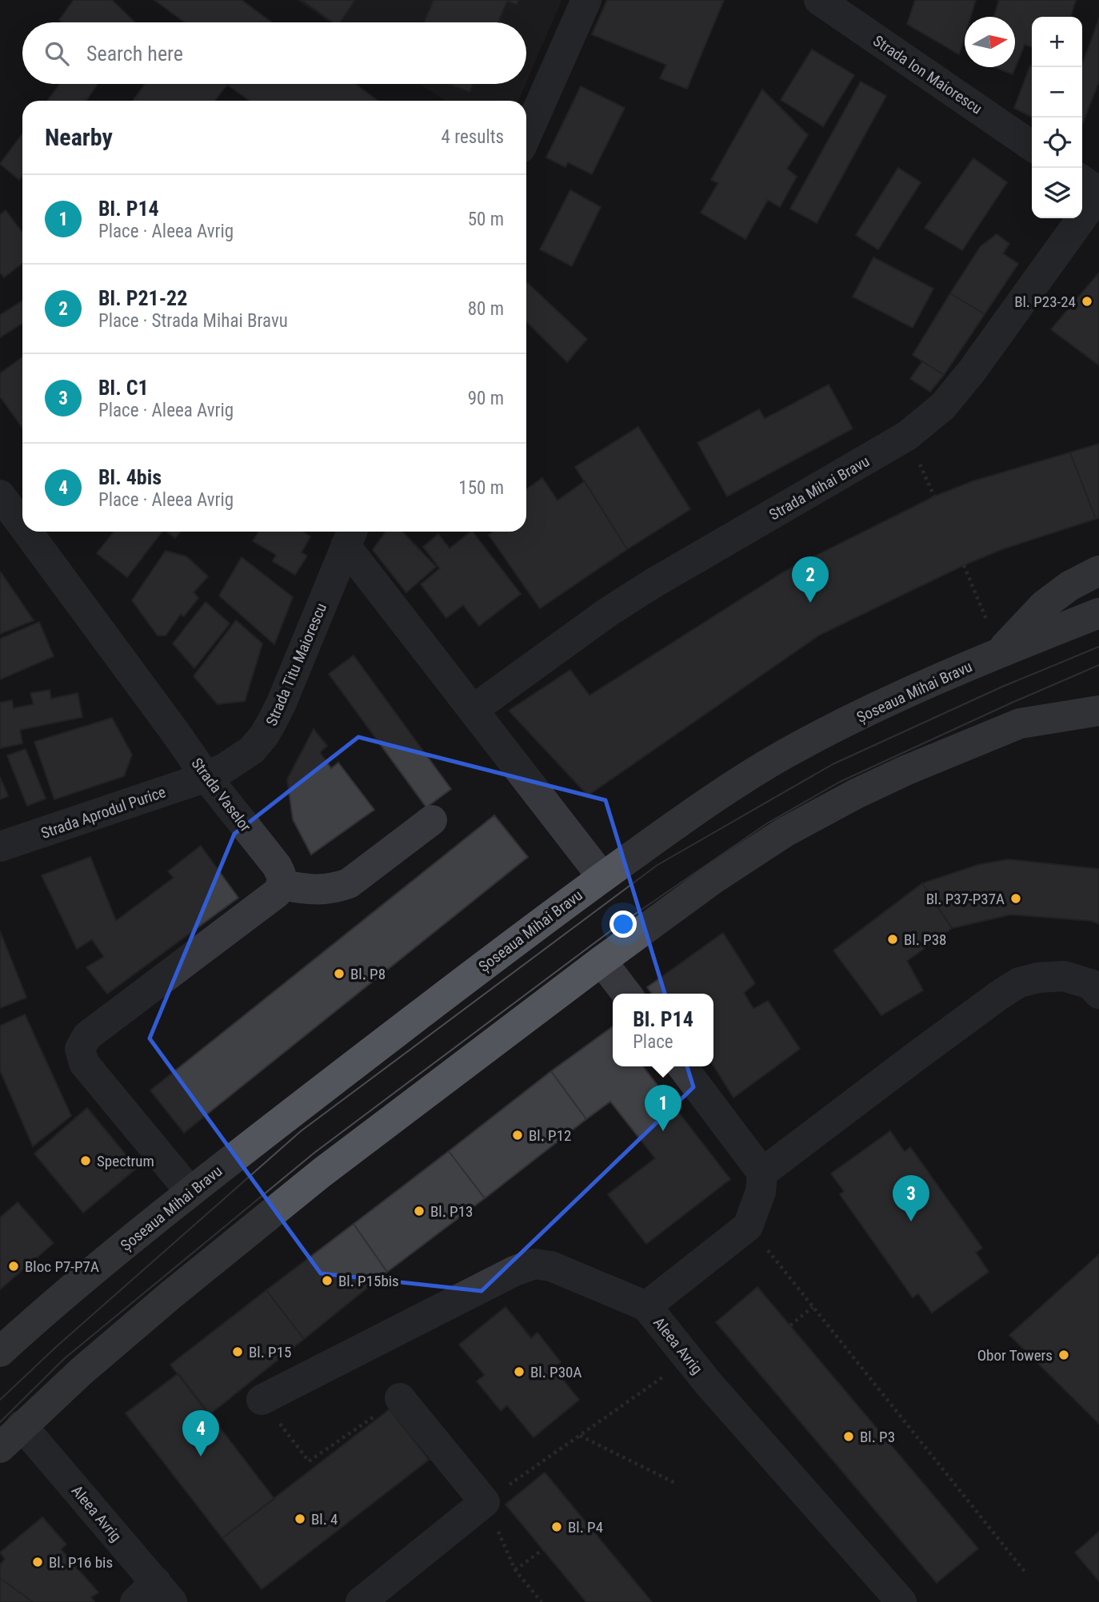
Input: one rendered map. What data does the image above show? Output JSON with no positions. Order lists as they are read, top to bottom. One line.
{"streets":{"main road":["Șoseaua Mihai Bravu"],"street":["Strada Ion Maiorescu","Strada Mihai Bravu","Strada Titu Maiorescu","Strada Vaselor","Strada Aprodul Purice","Aleea Avrig"]},"crossings":[["Strada Titu Maiorescu","Strada Vaselor"],["Strada Titu Maiorescu","Strada Aprodul Purice"],["Strada Vaselor","Strada Aprodul Purice"]],"places":["Bl. P23-24","Bl. P37-P37A","Bl. P38","Bl. P8","Bl. P12","Spectrum","Bl. P13","Bloc P7-P7A","Bl. P15bis","Bl. P15","Obor Towers","Bl. P30A","Bl. P3","Bl. 4","Bl. P4","Bl. P16 bis"],"north":"right","page":{"map_buttons":["+","−"],"search":"Search here","heading":["Nearby","4 results"],"list":[{"mark":"1","name":"Bl. P14","note":"Place · Aleea Avrig","value":"50 m"},{"mark":"2","name":"Bl. P21-22","note":"Place · Strada Mihai Bravu","value":"80 m"},{"mark":"3","name":"Bl. C1","note":"Place · Aleea Avrig","value":"90 m"},{"mark":"4","name":"Bl. 4bis","note":"Place · Aleea Avrig","value":"150 m"}],"pins":["2","1","3","4"],"popup":["Bl. P14","Place"]}}
